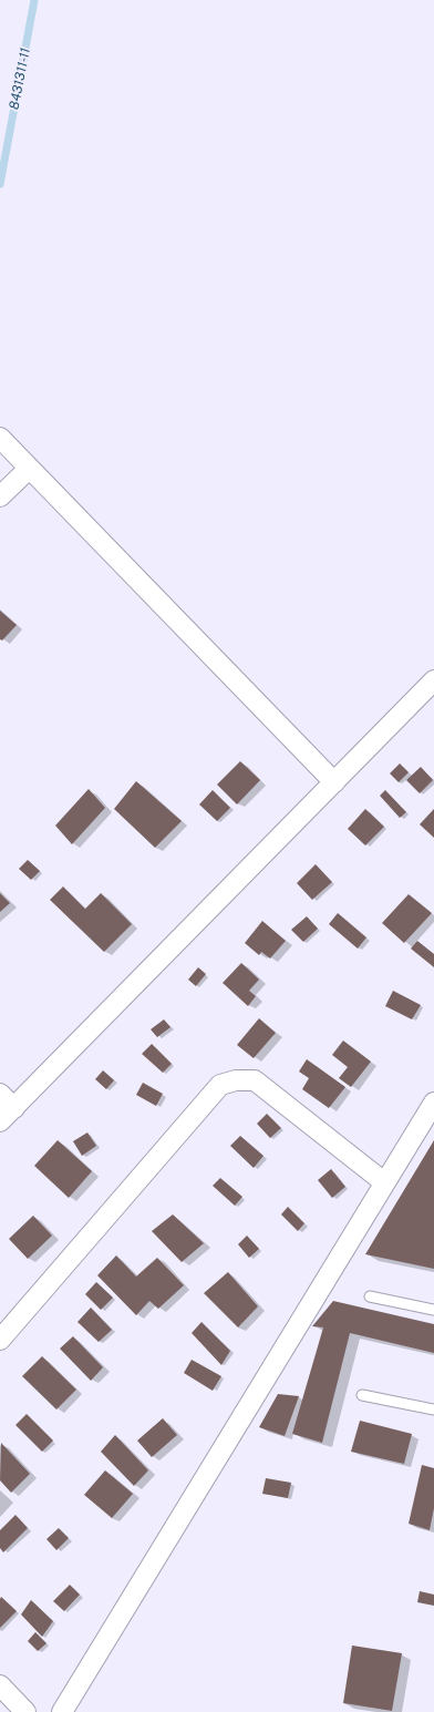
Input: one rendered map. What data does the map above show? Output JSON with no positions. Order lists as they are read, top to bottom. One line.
{"water":["8431311-11"]}
